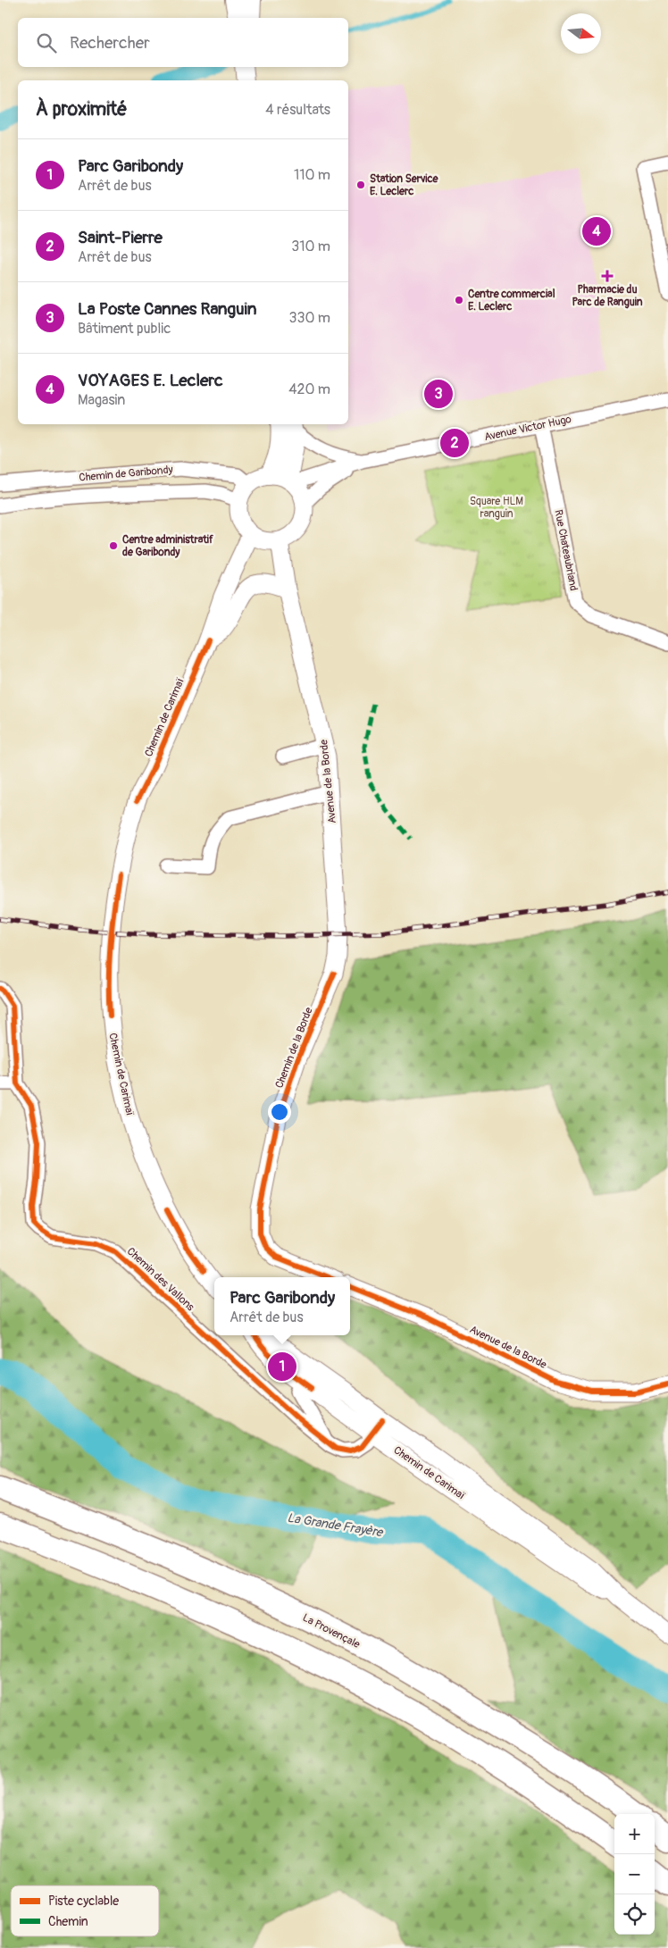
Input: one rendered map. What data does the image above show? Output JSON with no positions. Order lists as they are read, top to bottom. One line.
{"streets":{"highway":["La Provençale"],"street":["Avenue Victor Hugo","Chemin de Garibondy","Rue Chateaubriand","Chemin de Carimaï","Avenue de la Borde","Chemin de la Borde","Chemin des Vallons"]},"crossings":[["Avenue Victor Hugo","Rue Chateaubriand"],["Chemin de Garibondy","Chemin de Carimaï"],["Chemin de Garibondy","Avenue de la Borde"],["Chemin de Carimaï","Avenue de la Borde"],["Chemin de Carimaï","Chemin des Vallons"],["Avenue de la Borde","Chemin de la Borde"]],"water":["La Grande Frayère"],"parks":["Square HLM ranguin"],"places":{"other":["Station Service E. Leclerc","Centre commercial E. Leclerc","Centre administratif de Garibondy"],"health":["Pharmacie du Parc de Ranguin"]},"legend":["Piste cyclable","Chemin"],"north":"right","page":{"search":"Rechercher","heading":["À proximité","4 résultats"],"list":[{"mark":"1","name":"Parc Garibondy","note":"Arrêt de bus","value":"110 m"},{"mark":"2","name":"Saint-Pierre","note":"Arrêt de bus","value":"310 m"},{"mark":"3","name":"La Poste Cannes Ranguin","note":"Bâtiment public","value":"330 m"},{"mark":"4","name":"VOYAGES E. Leclerc","note":"Magasin","value":"420 m"}],"pins":["4","3","2","1"],"popup":["Parc Garibondy","Arrêt de bus"],"map_buttons":["+","−"]}}
